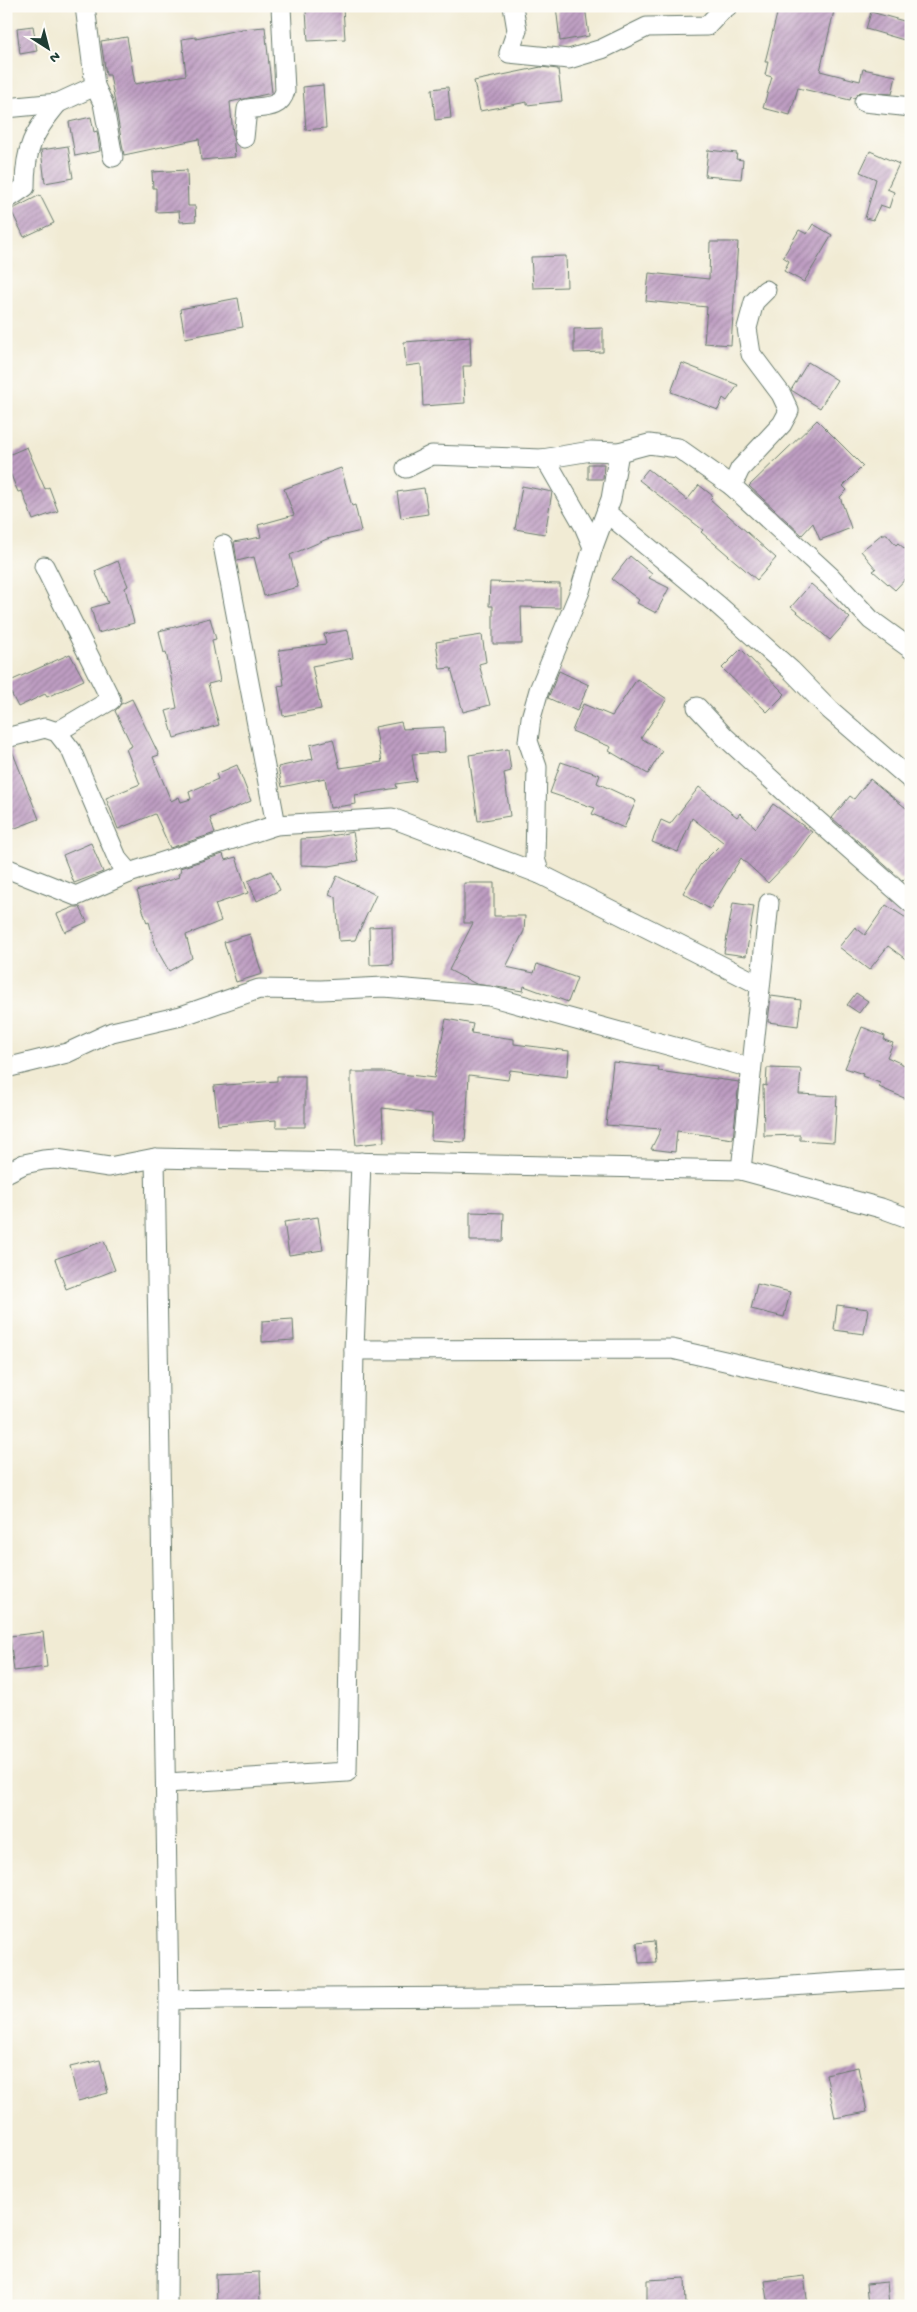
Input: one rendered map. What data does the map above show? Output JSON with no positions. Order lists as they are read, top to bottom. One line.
{"north":"bottom right"}
